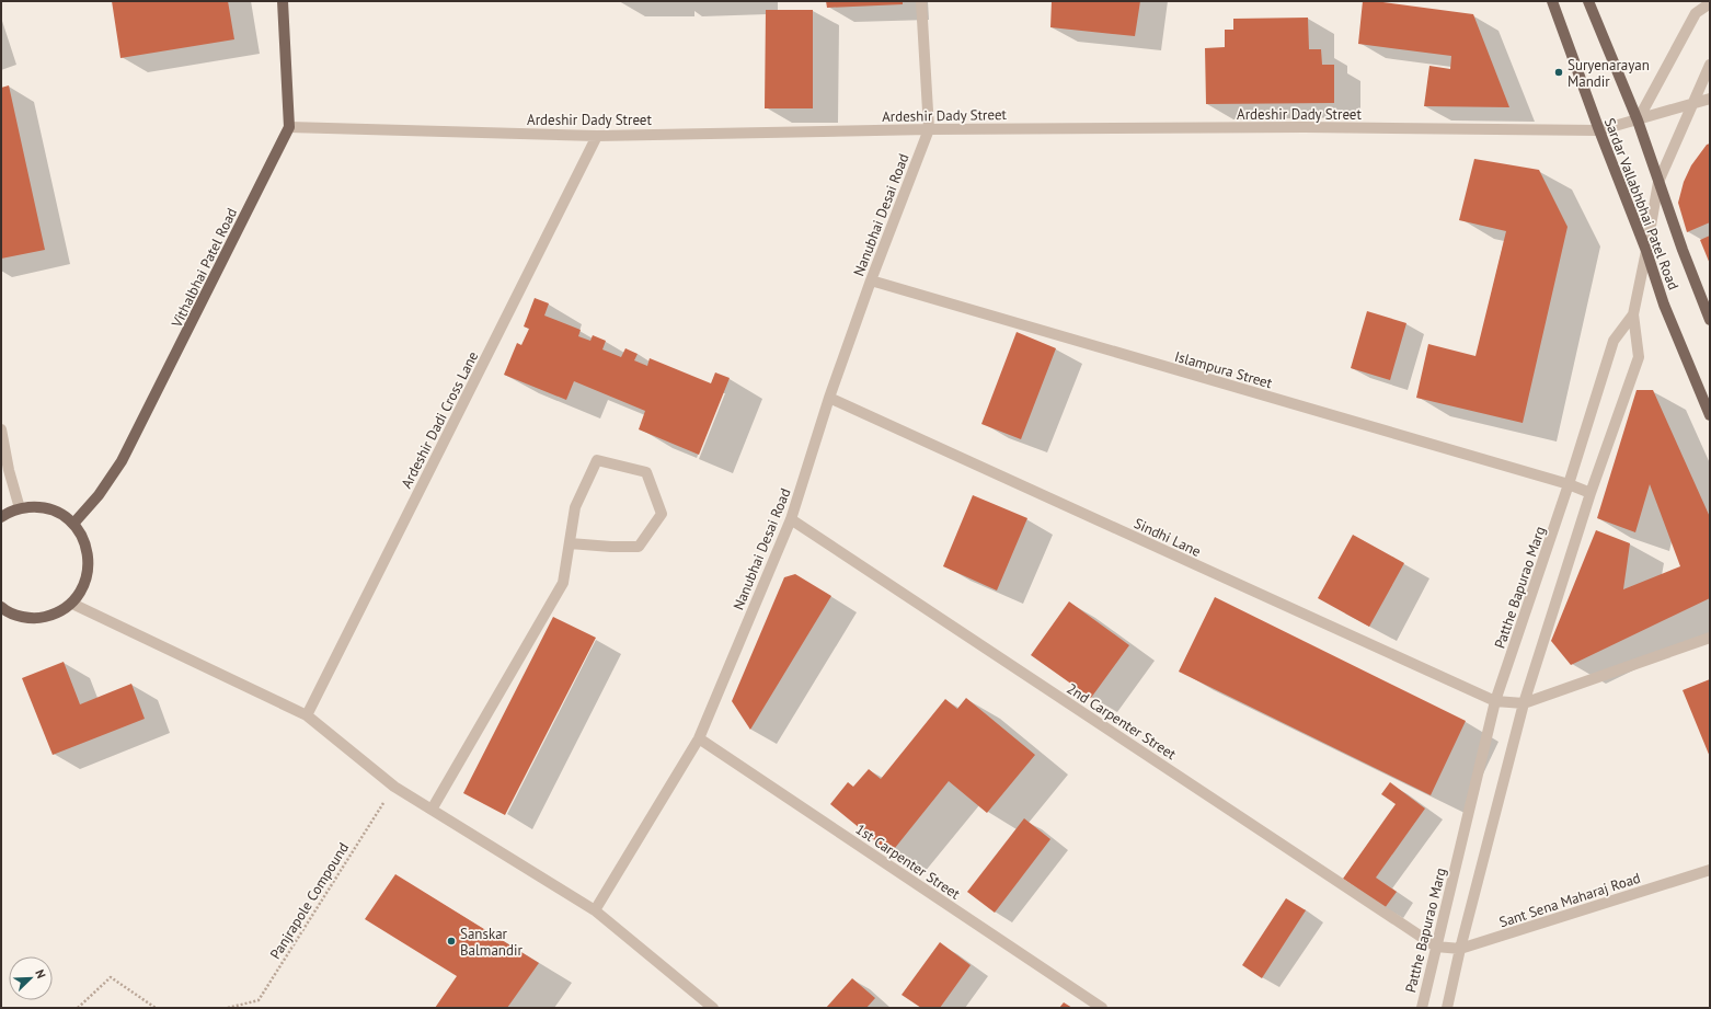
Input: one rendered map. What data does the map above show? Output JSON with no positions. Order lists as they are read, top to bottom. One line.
{"streets":{"main road":["Sardar Vallabhbhai Patel Road","Vithalbhai Patel Road"],"street":["Ardeshir Dady Street","Nanubhai Desai Road","Islampura Street","Ardeshir Dadi Cross Lane","Sindhi Lane","Patthe Bapurao Marg","2nd Carpenter Street","1st Carpenter Street","Sant Sena Maharaj Road"],"path":["Panjrapole Compound"]},"crossings":[["Ardeshir Dady Street","Sardar Vallabhbhai Patel Road"],["Ardeshir Dady Street","Nanubhai Desai Road"],["Ardeshir Dady Street","Vithalbhai Patel Road"],["Ardeshir Dady Street","Ardeshir Dadi Cross Lane"],["Ardeshir Dady Street","Patthe Bapurao Marg"],["Sardar Vallabhbhai Patel Road","Patthe Bapurao Marg"],["Nanubhai Desai Road","Islampura Street"],["Nanubhai Desai Road","Sindhi Lane"],["Nanubhai Desai Road","2nd Carpenter Street"],["Nanubhai Desai Road","1st Carpenter Street"],["Islampura Street","Patthe Bapurao Marg"],["Sindhi Lane","Patthe Bapurao Marg"],["Patthe Bapurao Marg","2nd Carpenter Street"],["Patthe Bapurao Marg","Sant Sena Maharaj Road"],["2nd Carpenter Street","Sant Sena Maharaj Road"]],"places":["Suryenarayan Mandir","Sanskar Balmandir"],"north":"top right"}
